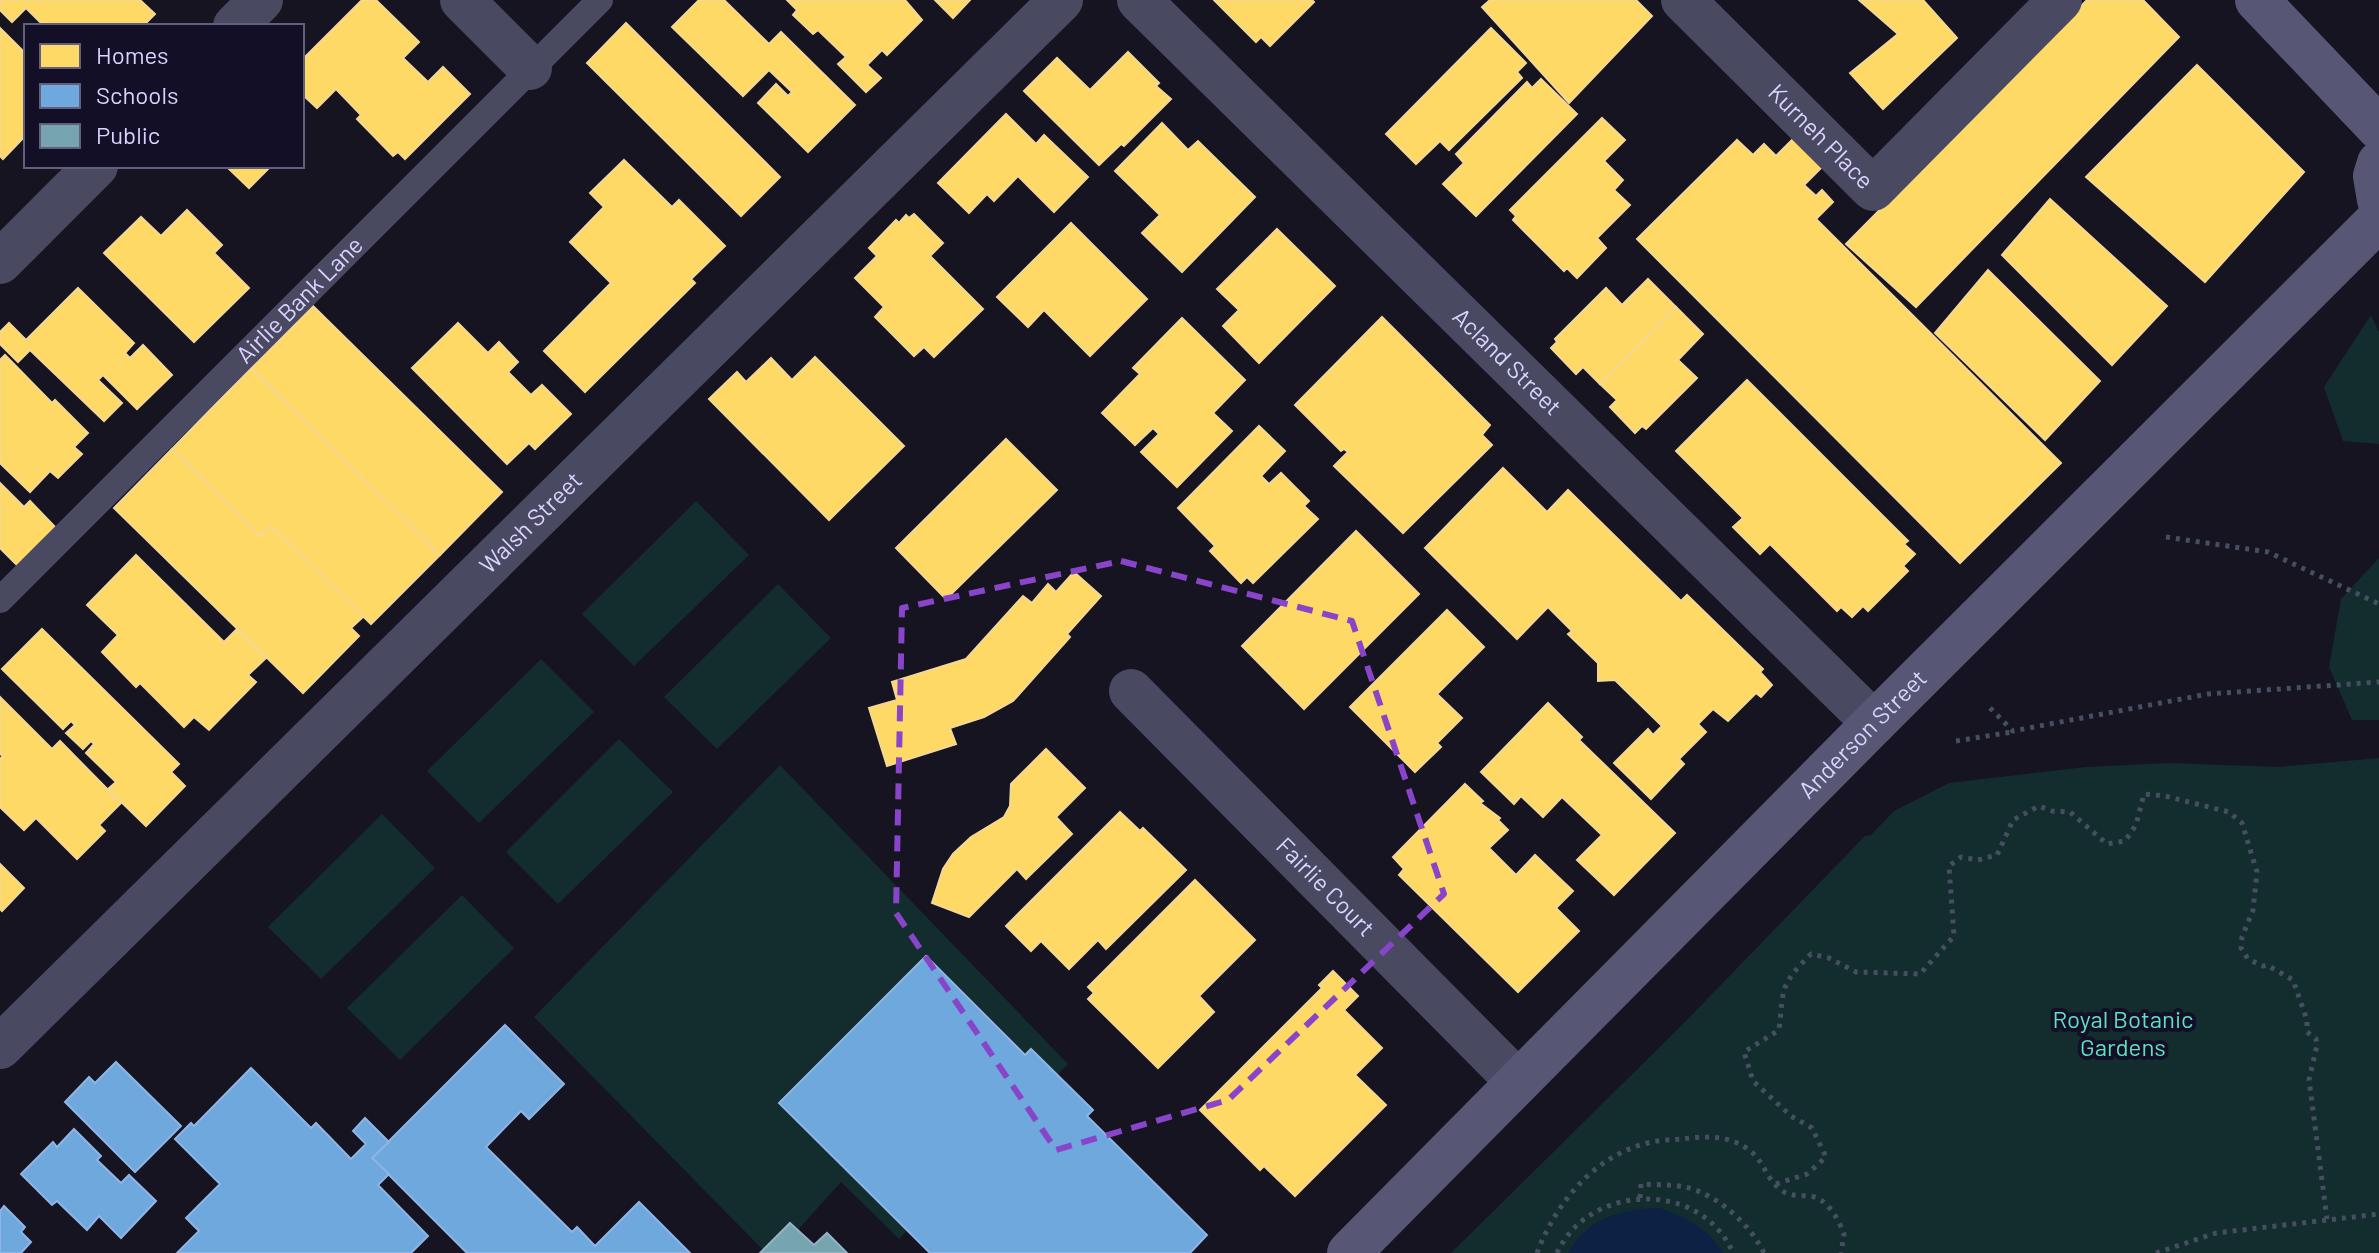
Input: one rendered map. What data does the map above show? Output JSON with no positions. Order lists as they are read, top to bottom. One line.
{"streets":{"street":["Kurneh Place","Acland Street","Walsh Street","Anderson Street","Fairlie Court"],"lane":["Airlie Bank Lane"]},"crossings":[["Acland Street","Anderson Street"],["Anderson Street","Fairlie Court"]],"parks":["Royal Botanic Gardens"],"legend":["Homes","Schools","Public"]}
